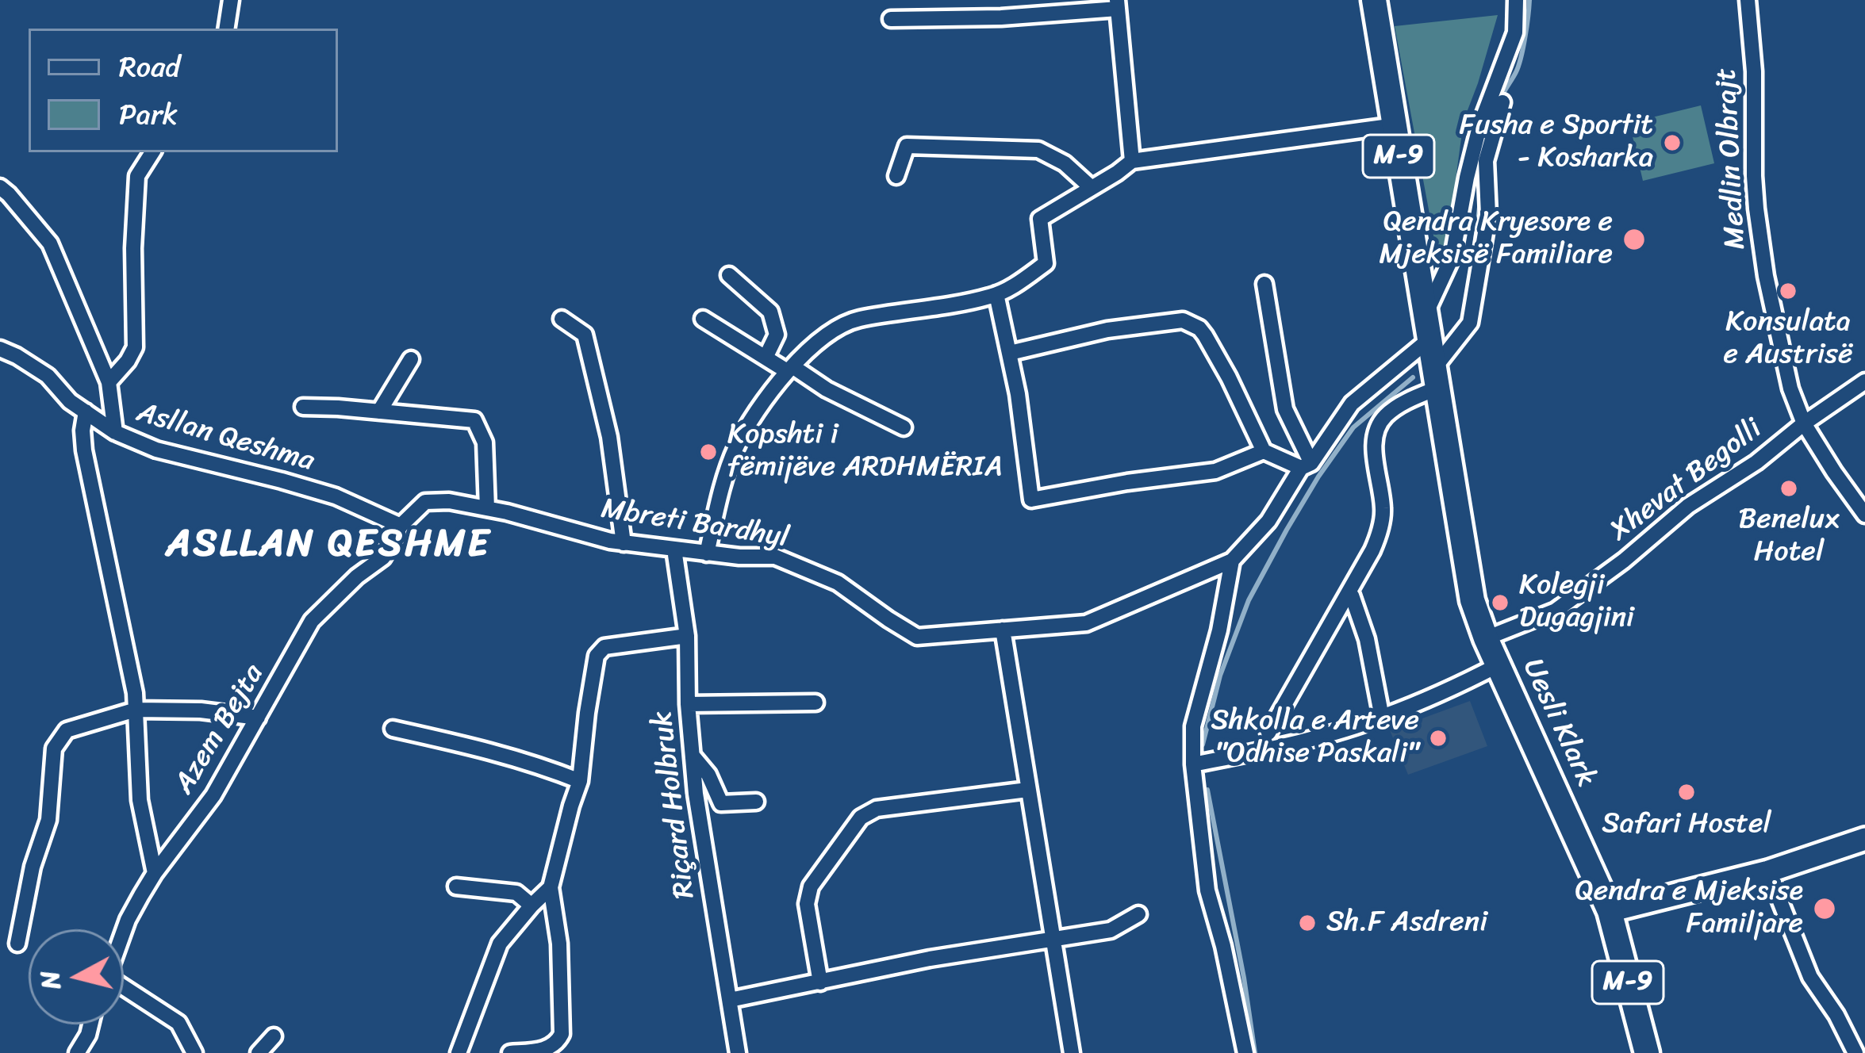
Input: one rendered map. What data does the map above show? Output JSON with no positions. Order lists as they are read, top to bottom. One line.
{"streets":{"main road":["M-9","Uesli Klark"],"street":["Medlin Olbrajt","Asllan Qeshma","Xhevat Begolli","Mbreti Bardhyl","Azem Bejta","Riçard Holbruk"]},"crossings":[["M-9","Uesli Klark"],["Medlin Olbrajt","Xhevat Begolli"],["Asllan Qeshma","Mbreti Bardhyl"],["Asllan Qeshma","Azem Bejta"],["Xhevat Begolli","Uesli Klark"],["Mbreti Bardhyl","Uesli Klark"],["Mbreti Bardhyl","Azem Bejta"],["Mbreti Bardhyl","Riçard Holbruk"]],"districts":["ASLLAN QESHME"],"places":["Fusha e Sportit - Kosharka","Qendra Kryesore e Mjeksisë Familiare","Konsulata e Austrisë","Kopshti i fëmijëve ARDHMËRIA","Benelux Hotel","Kolegji Dugagjini","Shkolla e Arteve \"Odhise Paskali\"","Safari Hostel","Qendra e Mjeksise Familjare","Sh.F Asdreni"],"legend":["Road","Park"],"north":"left"}
